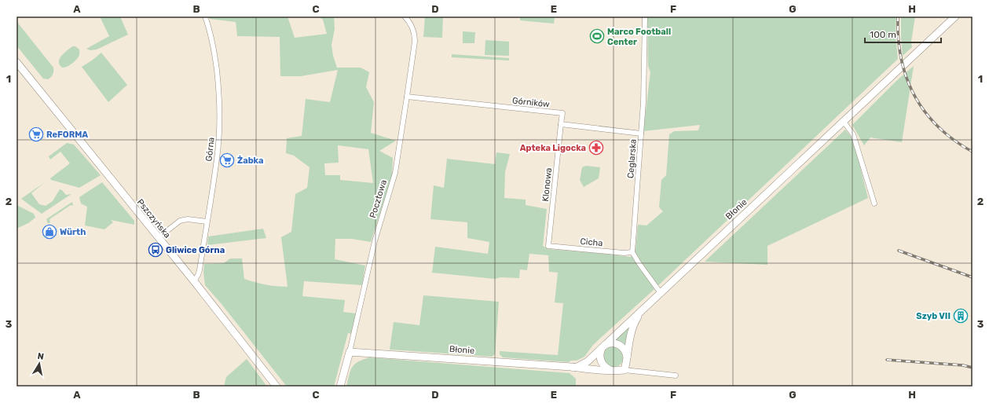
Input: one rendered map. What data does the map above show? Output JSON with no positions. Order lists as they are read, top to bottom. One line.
{"streets":{"street":["Górników","Górna","Ceglarska","Klonowa","Pocztowa","Błonie","Pszczyńska","Cicha"]},"crossings":[["Górników","Klonowa"],["Górników","Pocztowa"],["Górna","Pszczyńska"],["Ceglarska","Cicha"],["Klonowa","Cicha"],["Pocztowa","Błonie"]],"places":{"sports":["Marco Football Center"],"supermarket":["ReFORMA","Żabka"],"pharmacy":["Apteka Ligocka"],"shop":["Würth"],"bus stop":["Gliwice Górna"],"building":["Szyb VII"]},"scale_bar":"100 m","north":"top","grid":{"columns":["A","B","C","D","E","F","G","H"],"rows":["1","2","3"]}}
